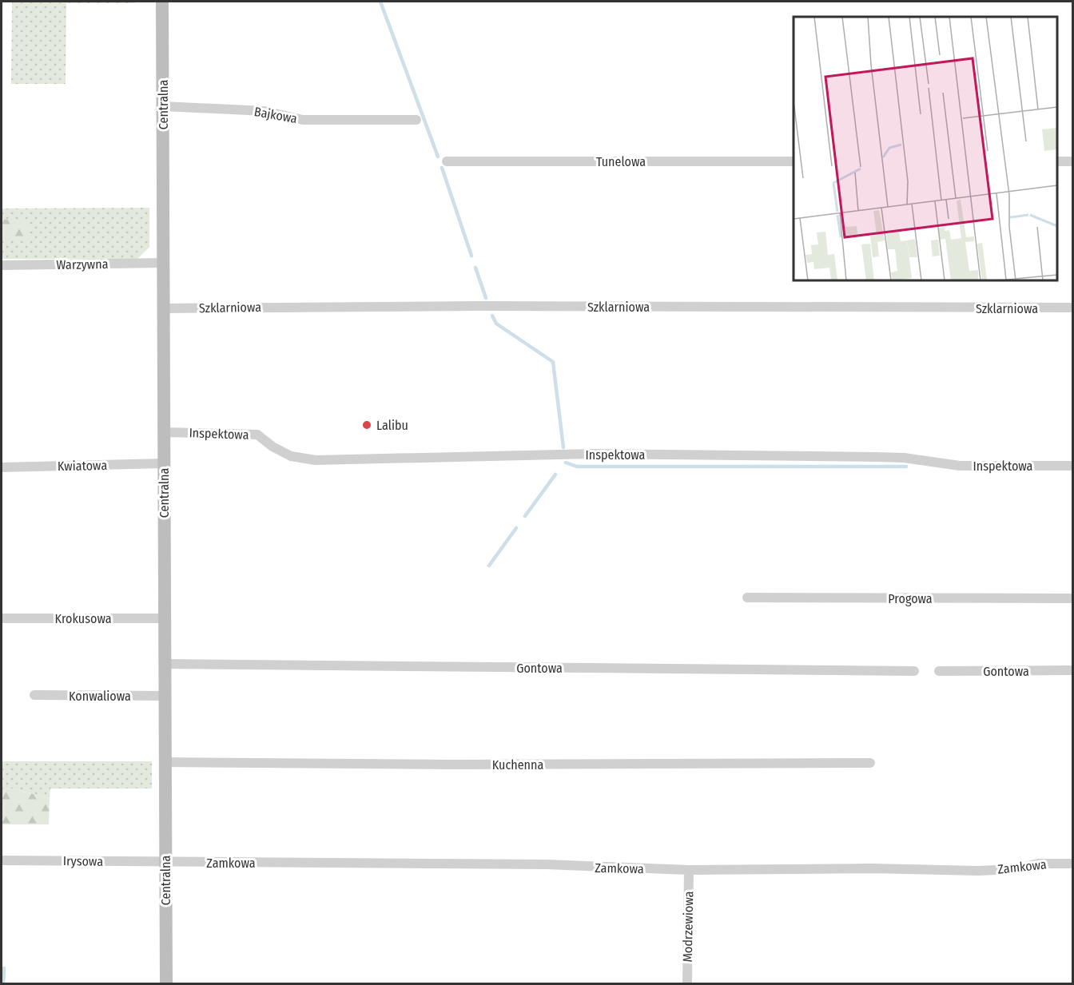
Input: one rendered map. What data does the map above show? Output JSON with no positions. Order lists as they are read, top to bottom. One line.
{"streets":{"street":["Centralna","Bajkowa","Tunelowa","Warzywna","Szklarniowa","Inspektowa","Kwiatowa","Progowa","Krokusowa","Gontowa","Konwaliowa","Kuchenna","Irysowa","Zamkowa","Modrzewiowa"]},"crossings":[["Centralna","Bajkowa"],["Centralna","Warzywna"],["Centralna","Szklarniowa"],["Centralna","Inspektowa"],["Centralna","Kwiatowa"],["Centralna","Krokusowa"],["Centralna","Gontowa"],["Centralna","Konwaliowa"],["Centralna","Kuchenna"],["Centralna","Irysowa"],["Centralna","Zamkowa"],["Irysowa","Zamkowa"],["Zamkowa","Modrzewiowa"]],"places":["Lalibu"]}
